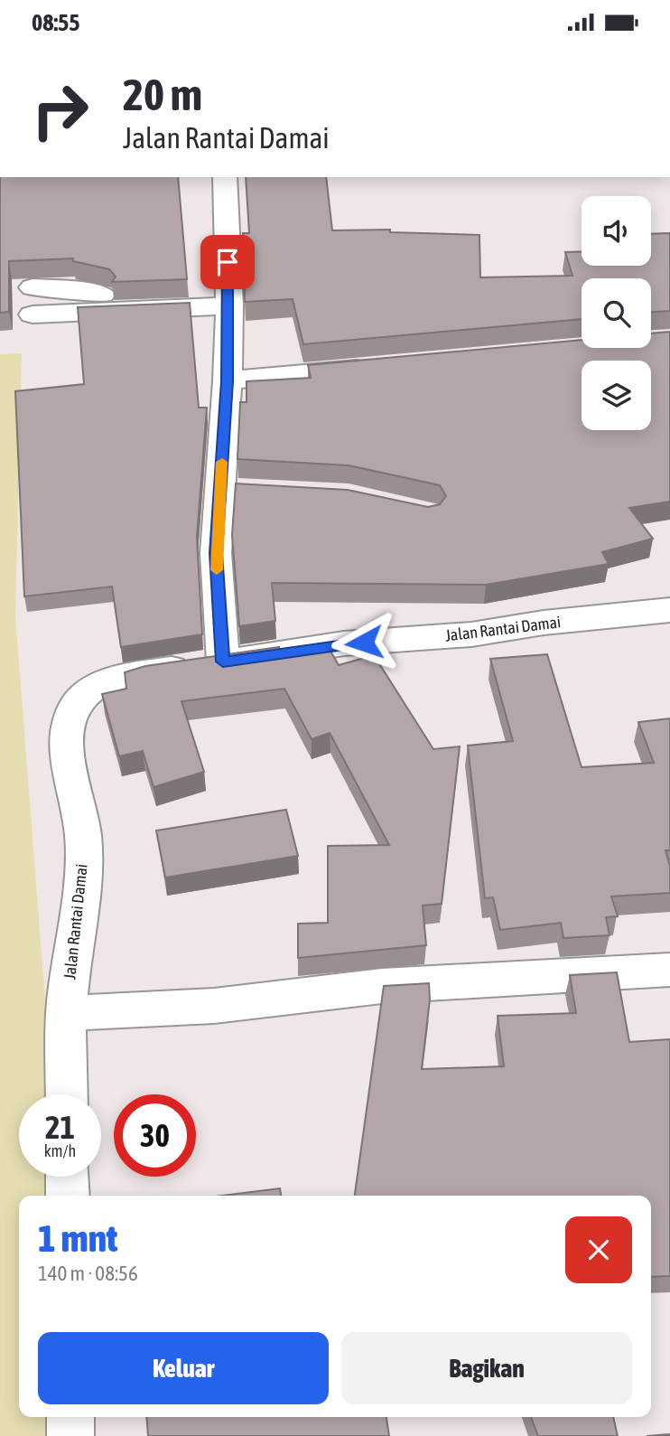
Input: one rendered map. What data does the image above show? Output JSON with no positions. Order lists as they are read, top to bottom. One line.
{"streets":{"street":["Jalan Rantai Damai"]},"page":{"status":"08:55","turn":["20 m","Jalan Rantai Damai"],"speed":"21 km/h","limit":"30","heading":["1 mnt","140 m · 08:56"],"buttons":["Keluar","Bagikan"]}}
